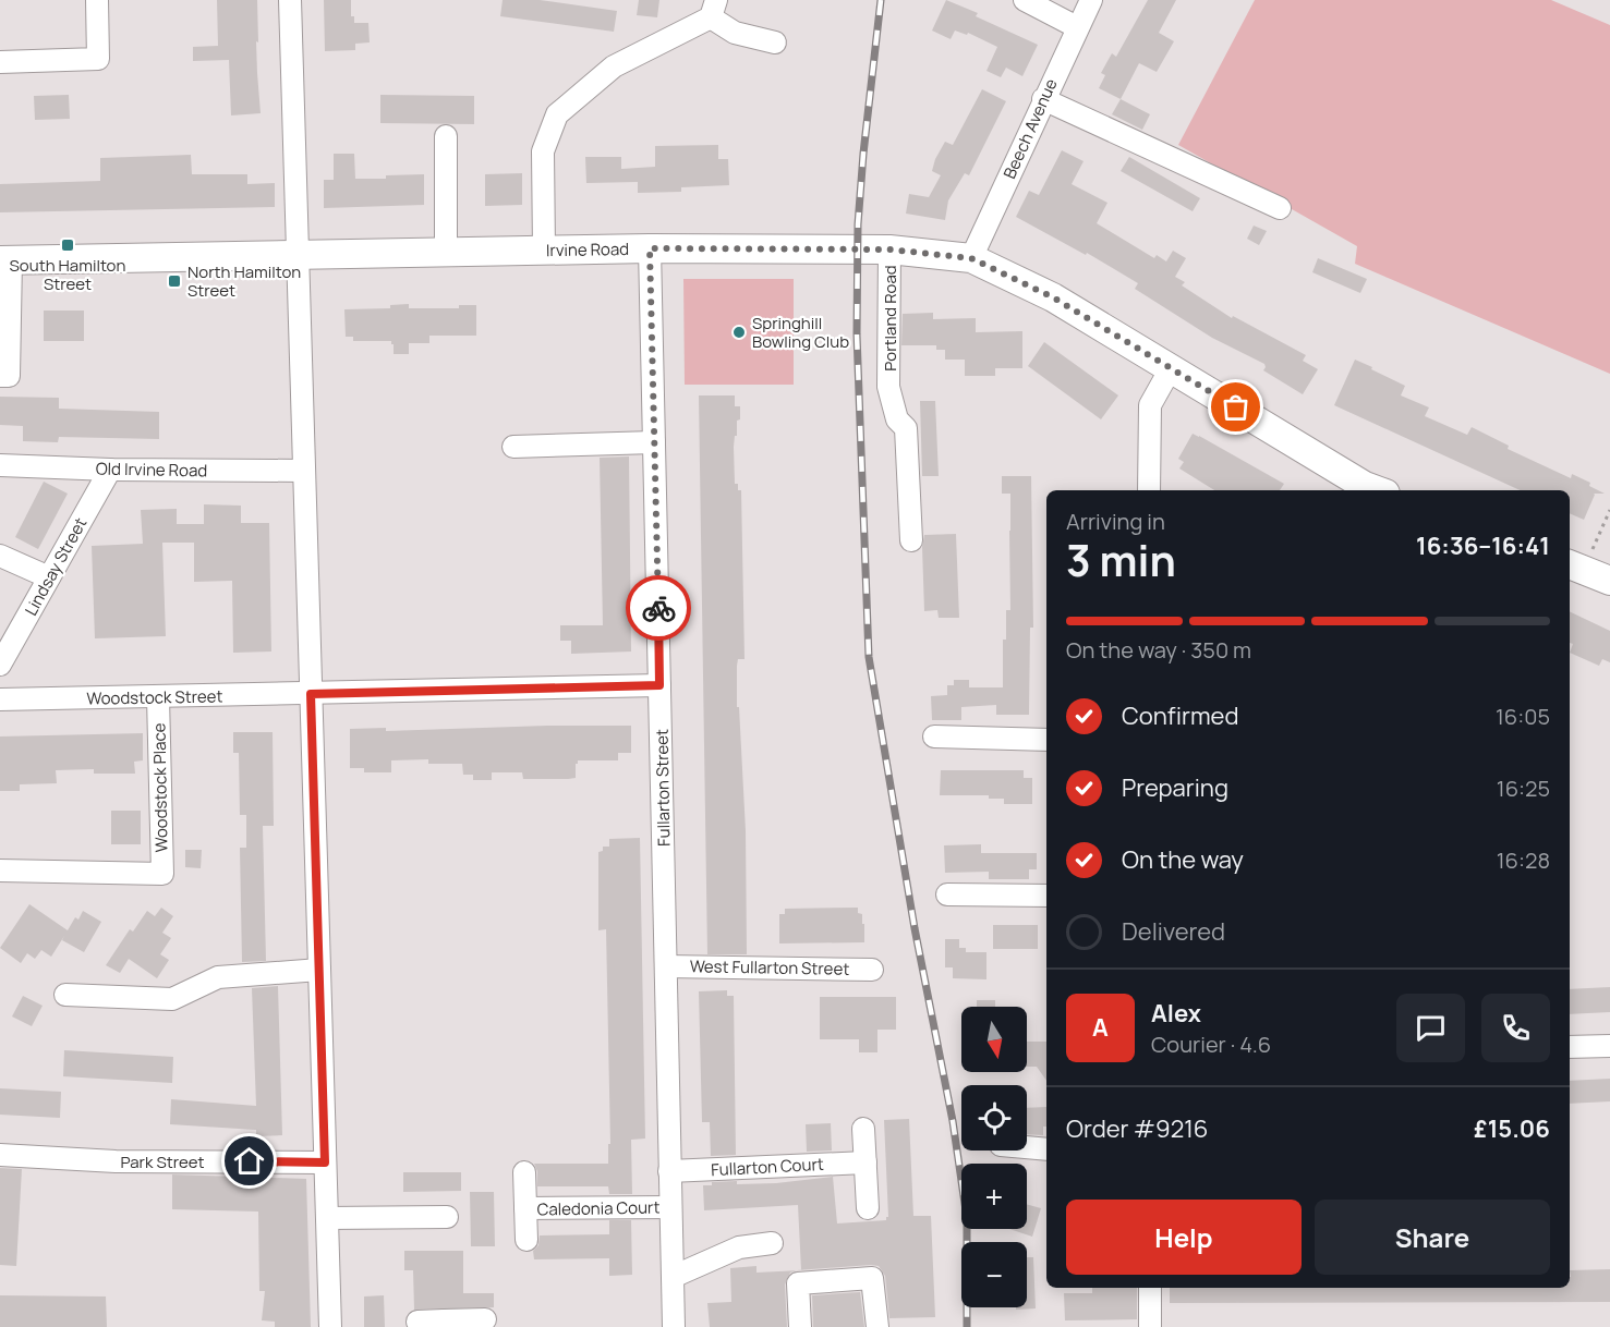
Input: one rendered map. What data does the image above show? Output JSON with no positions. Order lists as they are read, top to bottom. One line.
{"streets":{"main road":["Irvine Road"],"street":["Beech Avenue","Portland Road","Old Irvine Road","Lindsay Street","Woodstock Street","Woodstock Place","Fullarton Street","West Fullarton Street","Park Street","Fullarton Court","Caledonia Court"]},"crossings":[["Beech Avenue","Irvine Road"],["Irvine Road","Portland Road"],["Irvine Road","Fullarton Street"],["Old Irvine Road","Lindsay Street"],["Woodstock Street","Woodstock Place"],["Woodstock Street","Fullarton Street"],["Fullarton Street","West Fullarton Street"],["Fullarton Street","Fullarton Court"],["Fullarton Street","Caledonia Court"]],"places":{"transit":["South Hamilton Street","North Hamilton Street"],"other":["Springhill Bowling Club"]},"north":"bottom","page":{"heading":["3 min","Arriving in","16:36–16:41"],"panel":["Alex","Courier · 4.6","Order #9216","£15.06"],"bar":"On the way · 350 m","list":[["Confirmed","16:05"],["Preparing","16:25"],["On the way","16:28"],"Delivered"],"round":"A","map_buttons":["+","−"],"buttons":["Help","Share"]}}
